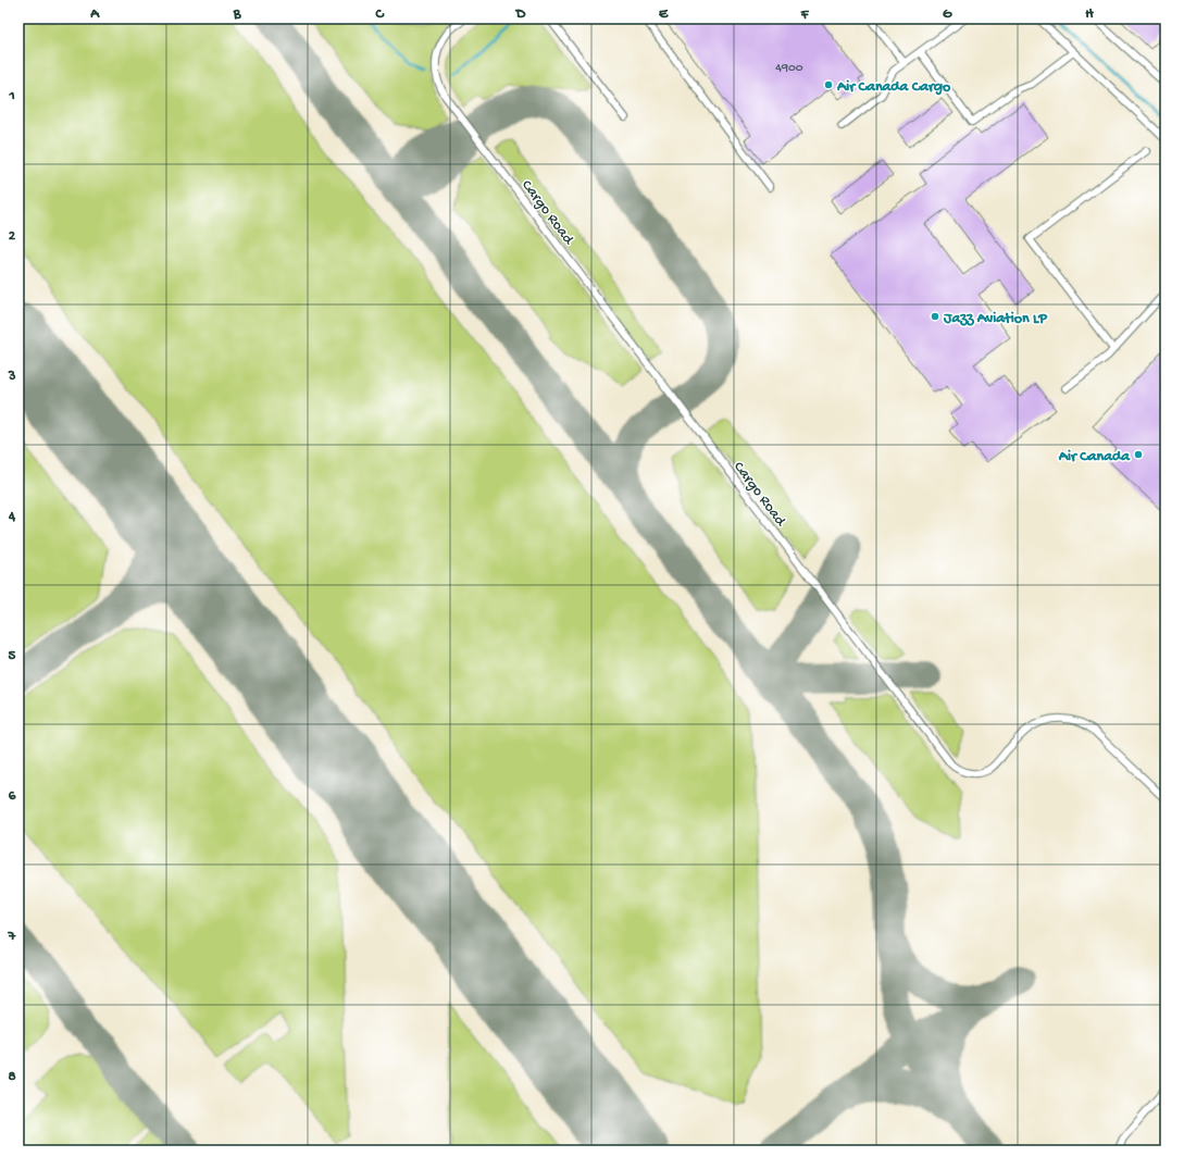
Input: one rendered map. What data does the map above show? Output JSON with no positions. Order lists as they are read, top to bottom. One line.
{"streets":{"lane":["Cargo Road"]},"places":["Air Canada Cargo","Jazz Aviation LP","Air Canada"],"house_numbers":["4900"],"grid":{"columns":["A","B","C","D","E","F","G","H"],"rows":["1","2","3","4","5","6","7","8"]}}
